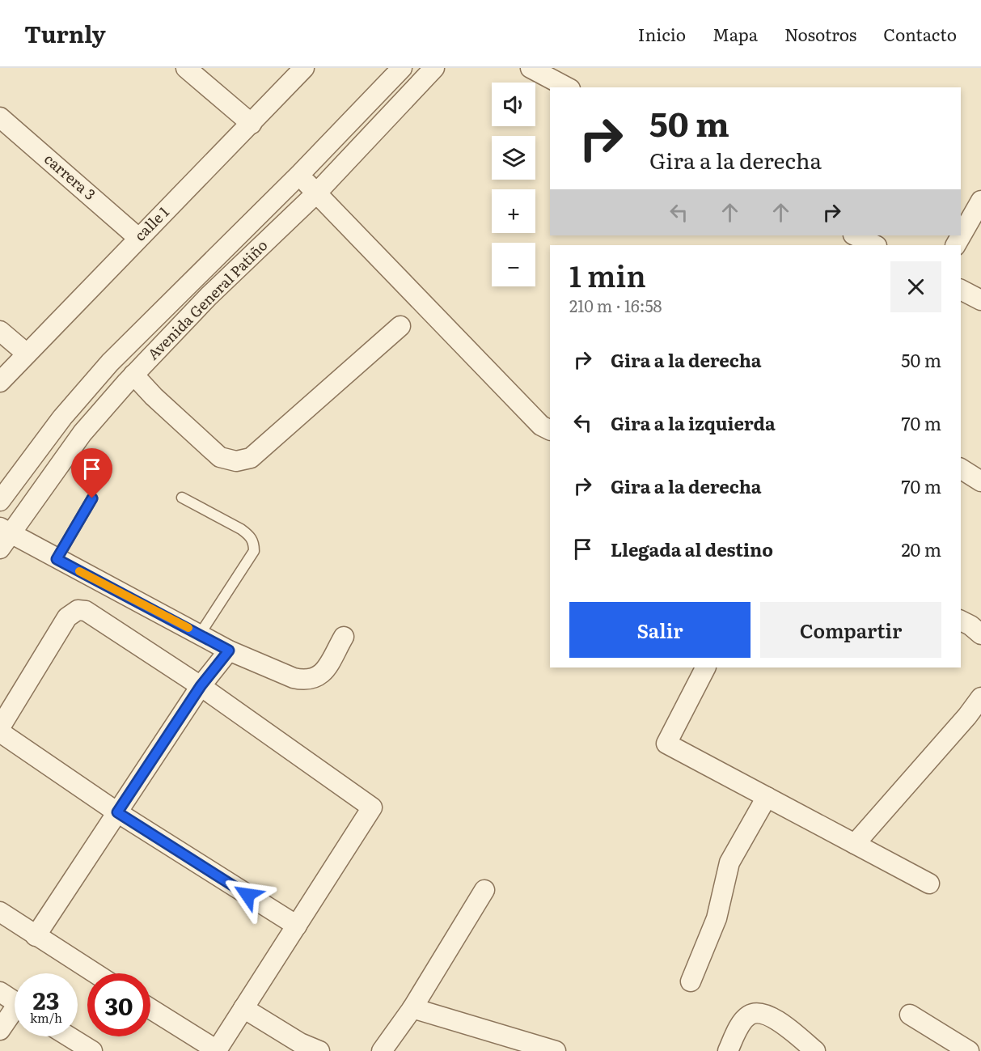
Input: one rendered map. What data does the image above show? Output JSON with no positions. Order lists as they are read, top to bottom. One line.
{"streets":{"street":["carrera 3","calle 1","Avenida General Patiño"]},"crossings":[["carrera 3","calle 1"]],"page":{"header":"Turnly","nav":["Inicio","Mapa","Nosotros","Contacto"],"map_buttons":["+","−"],"turn":["50 m","Gira a la derecha"],"heading":["1 min","210 m · 16:58"],"list":[{"name":"Gira a la derecha","value":"50 m"},{"name":"Gira a la izquierda","value":"70 m"},{"name":"Gira a la derecha","value":"70 m"},{"name":"Llegada al destino","value":"20 m"}],"buttons":["Salir","Compartir"],"speed":"23 km/h","limit":"30"}}
